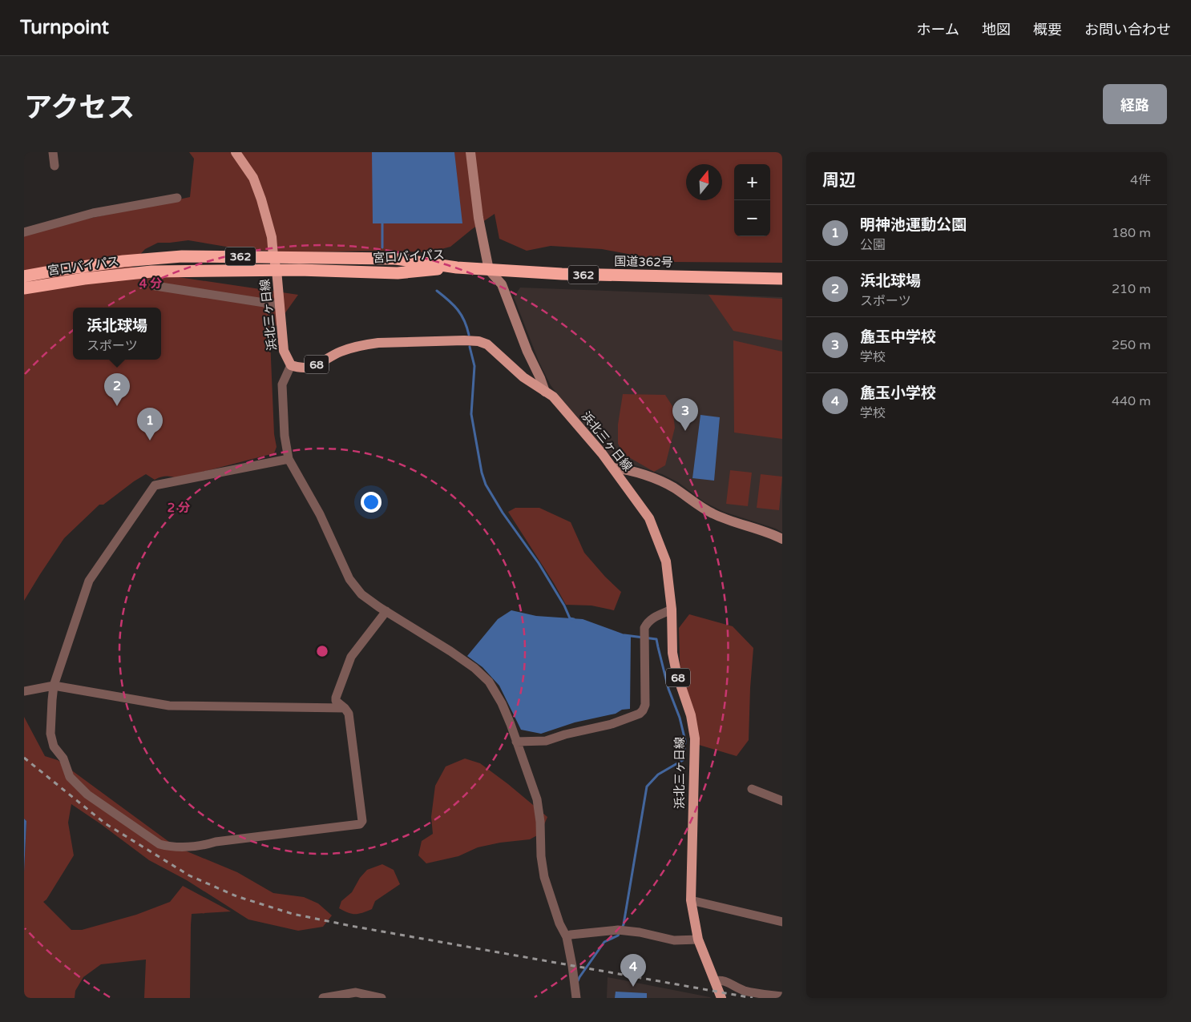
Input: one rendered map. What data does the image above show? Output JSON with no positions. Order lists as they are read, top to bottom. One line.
{"streets":{"highway":["362","宮口バイパス","国道362号"],"main road":["浜北三ヶ日線","68"]},"crossings":[["宮口バイパス","国道362号"],["宮口バイパス","浜北三ヶ日線"]],"north":"top","page":{"header":"Turnpoint","nav":["ホーム","地図","概要","お問い合わせ"],"title":"アクセス","buttons":"経路","heading":["周辺","4件"],"map_buttons":["+","−"],"list":[{"mark":"1","name":"明神池運動公園","note":"公園","value":"180 m"},{"mark":"2","name":"浜北球場","note":"スポーツ","value":"210 m"},{"mark":"3","name":"麁玉中学校","note":"学校","value":"250 m"},{"mark":"4","name":"麁玉小学校","note":"学校","value":"440 m"}],"popup":["浜北球場","スポーツ"],"pins":["2","3","1","4"]},"rings":["4 分","2 分"]}
